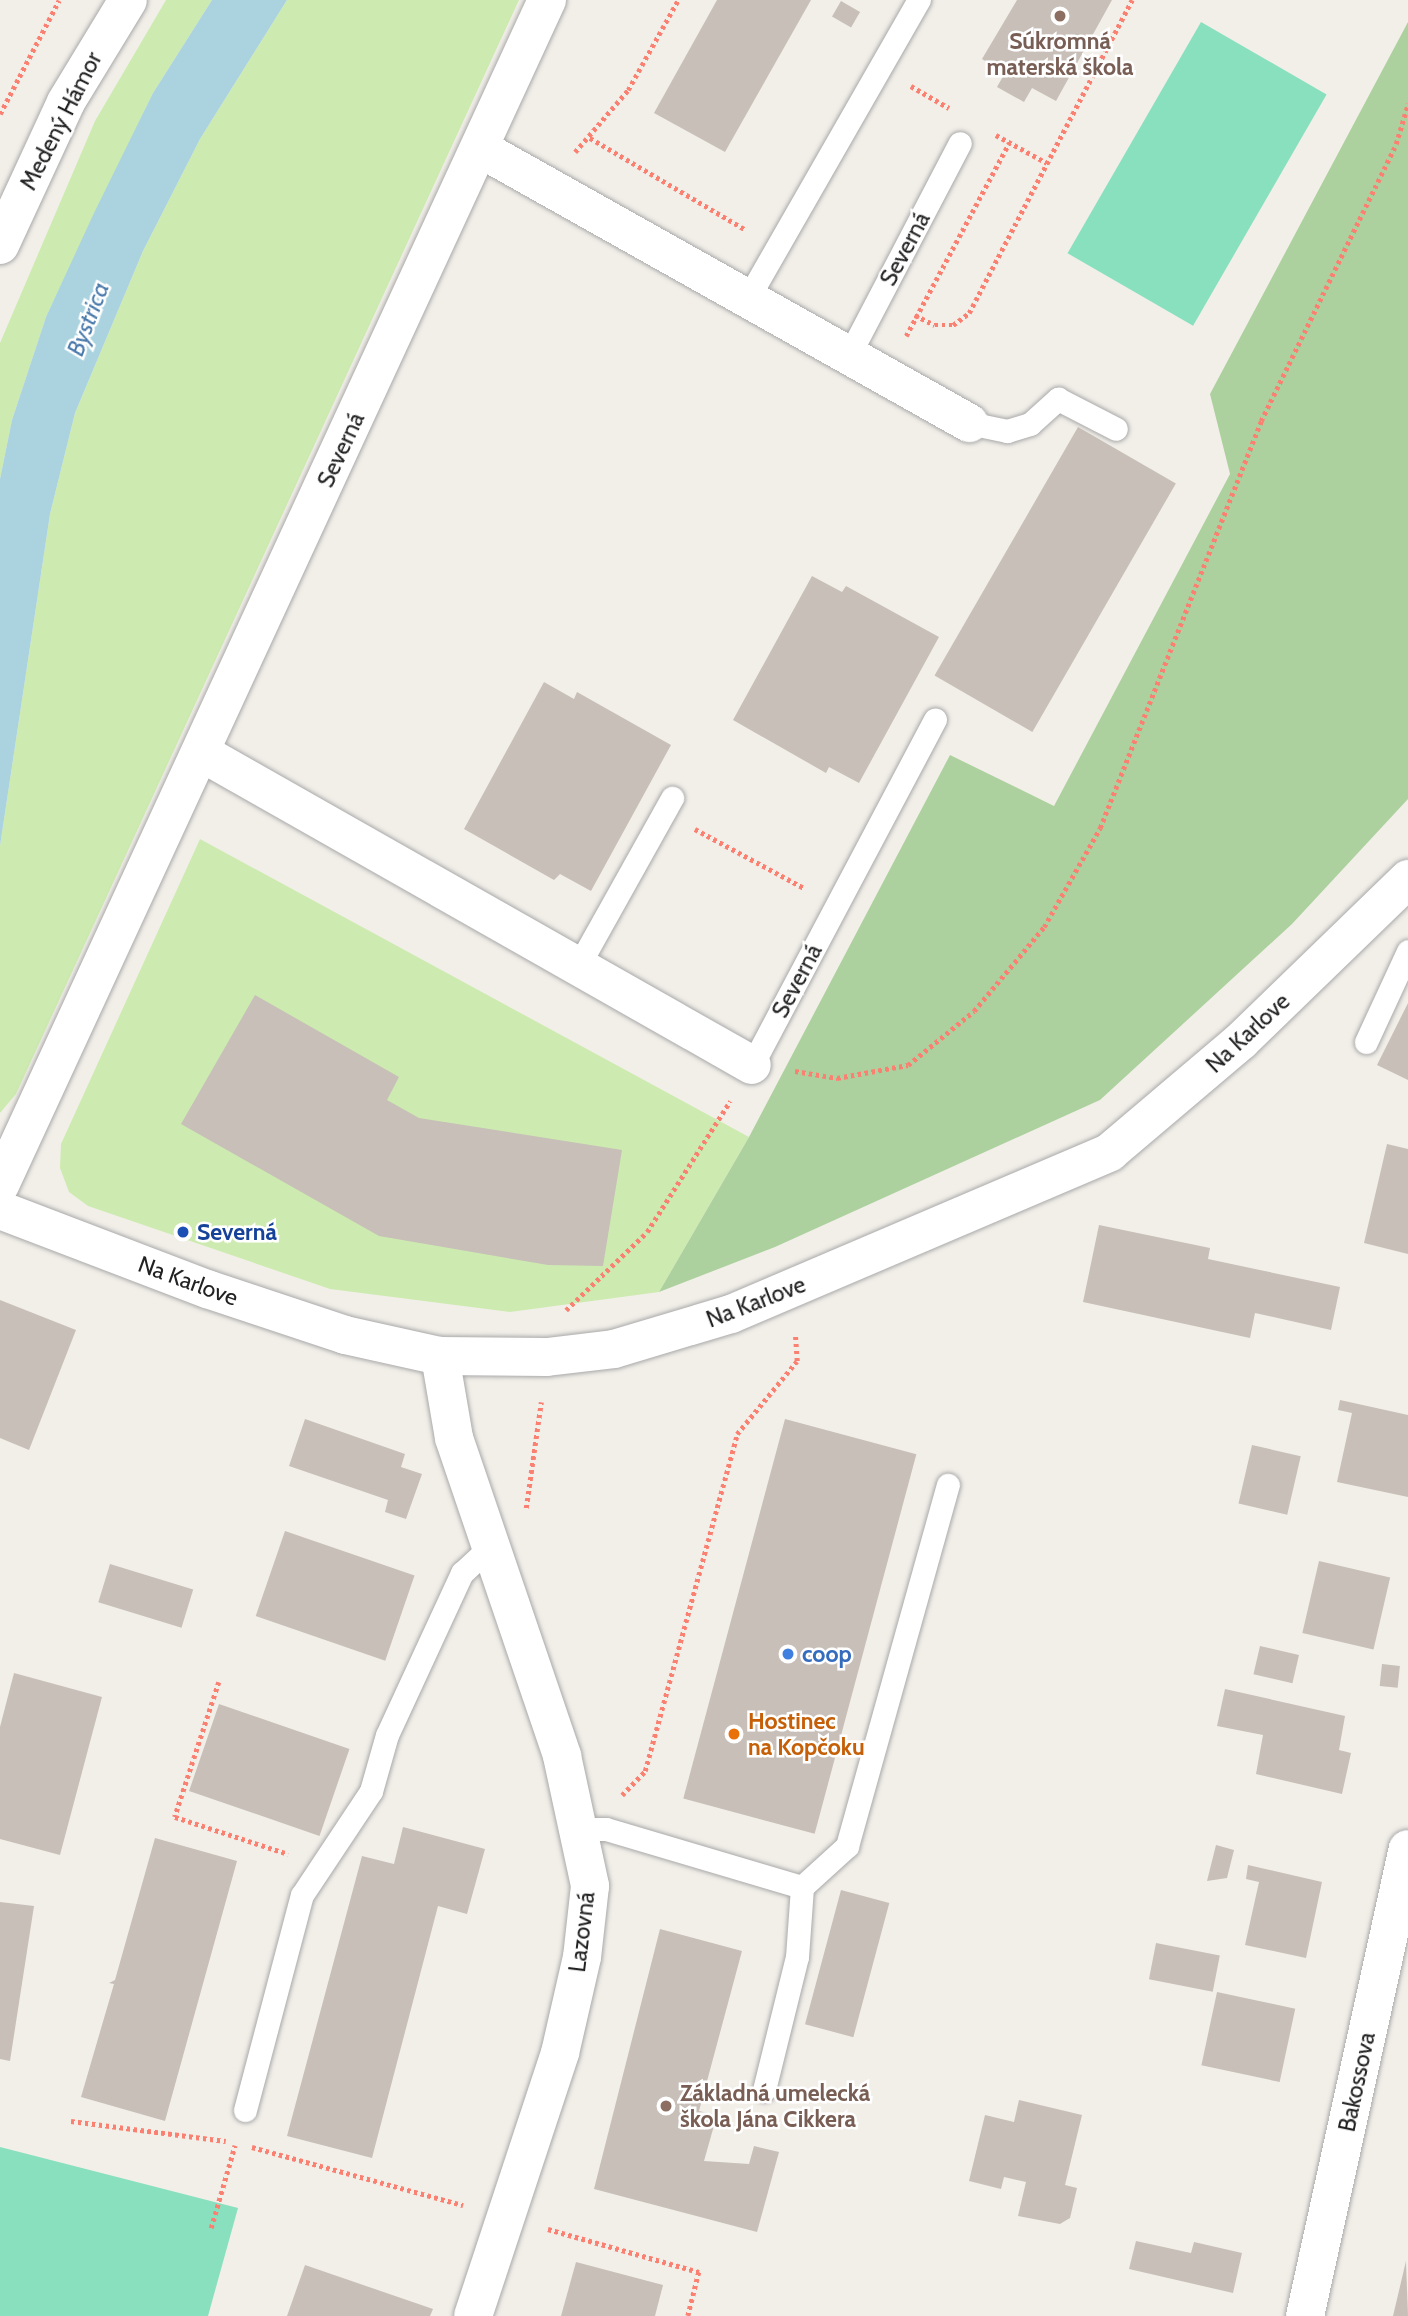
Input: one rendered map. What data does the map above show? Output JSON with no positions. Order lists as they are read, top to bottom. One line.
{"streets":{"street":["Medený Hámor","Severná","Na Karlove","Lazovná","Bakossova"]},"crossings":[["Na Karlove","Lazovná"]],"water":["Bystrica"],"places":["Súkromná materská škola","Severná","coop","Hostinec na Kopčoku","Základná umelecká škola Jána Cikkera"]}
